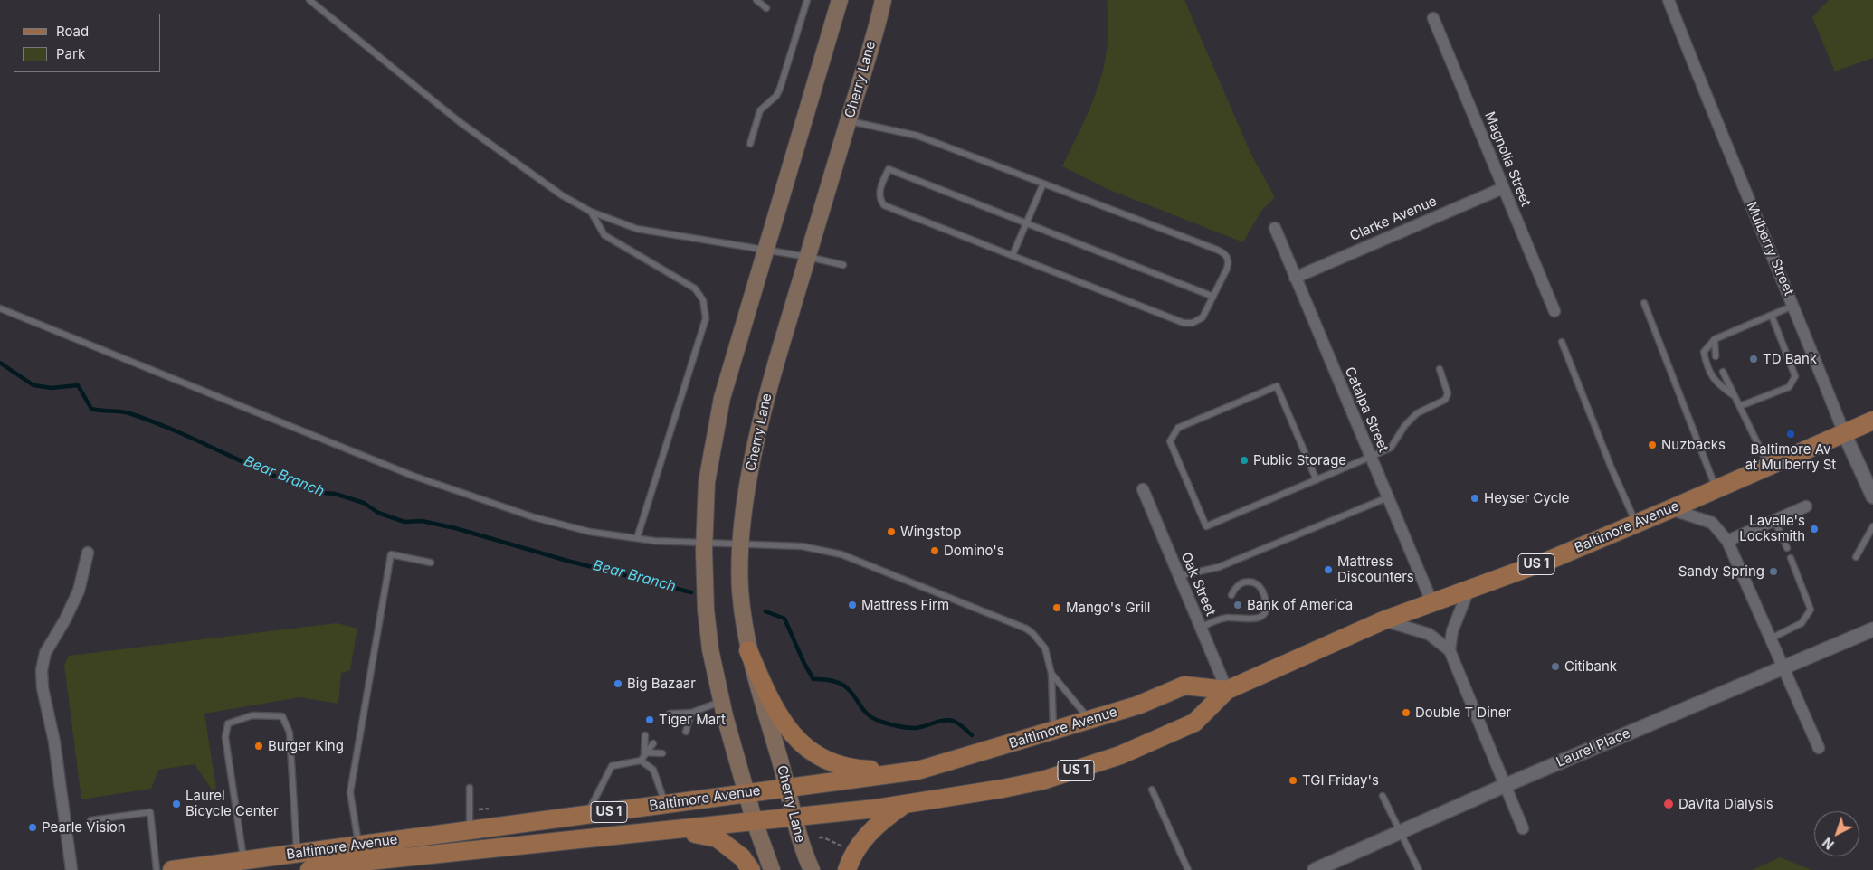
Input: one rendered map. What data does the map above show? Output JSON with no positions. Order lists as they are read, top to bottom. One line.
{"streets":{"main road":["Cherry Lane","Baltimore Avenue","US 1"],"street":["Magnolia Street","Clarke Avenue","Mulberry Street","Catalpa Street","Oak Street","Laurel Place"]},"crossings":[["Cherry Lane","Baltimore Avenue"],["Magnolia Street","Clarke Avenue"],["Clarke Avenue","Catalpa Street"],["Mulberry Street","Baltimore Avenue"],["Catalpa Street","Baltimore Avenue"],["Baltimore Avenue","Oak Street"]],"water":["Bear Branch"],"places":["TD Bank","Baltimore Av at Mulberry St","Nuzbacks","Public Storage","Heyser Cycle","Lavelle's Locksmith","Wingstop","Domino's","Mattress Discounters","Sandy Spring","Mattress Firm","Bank of America","Mango's Grill","Citibank","Big Bazaar","Double T Diner","Tiger Mart","Burger King","TGI Friday's","Laurel Bicycle Center","DaVita Dialysis","Pearle Vision"],"legend":["Road","Park"],"north":"bottom left"}
